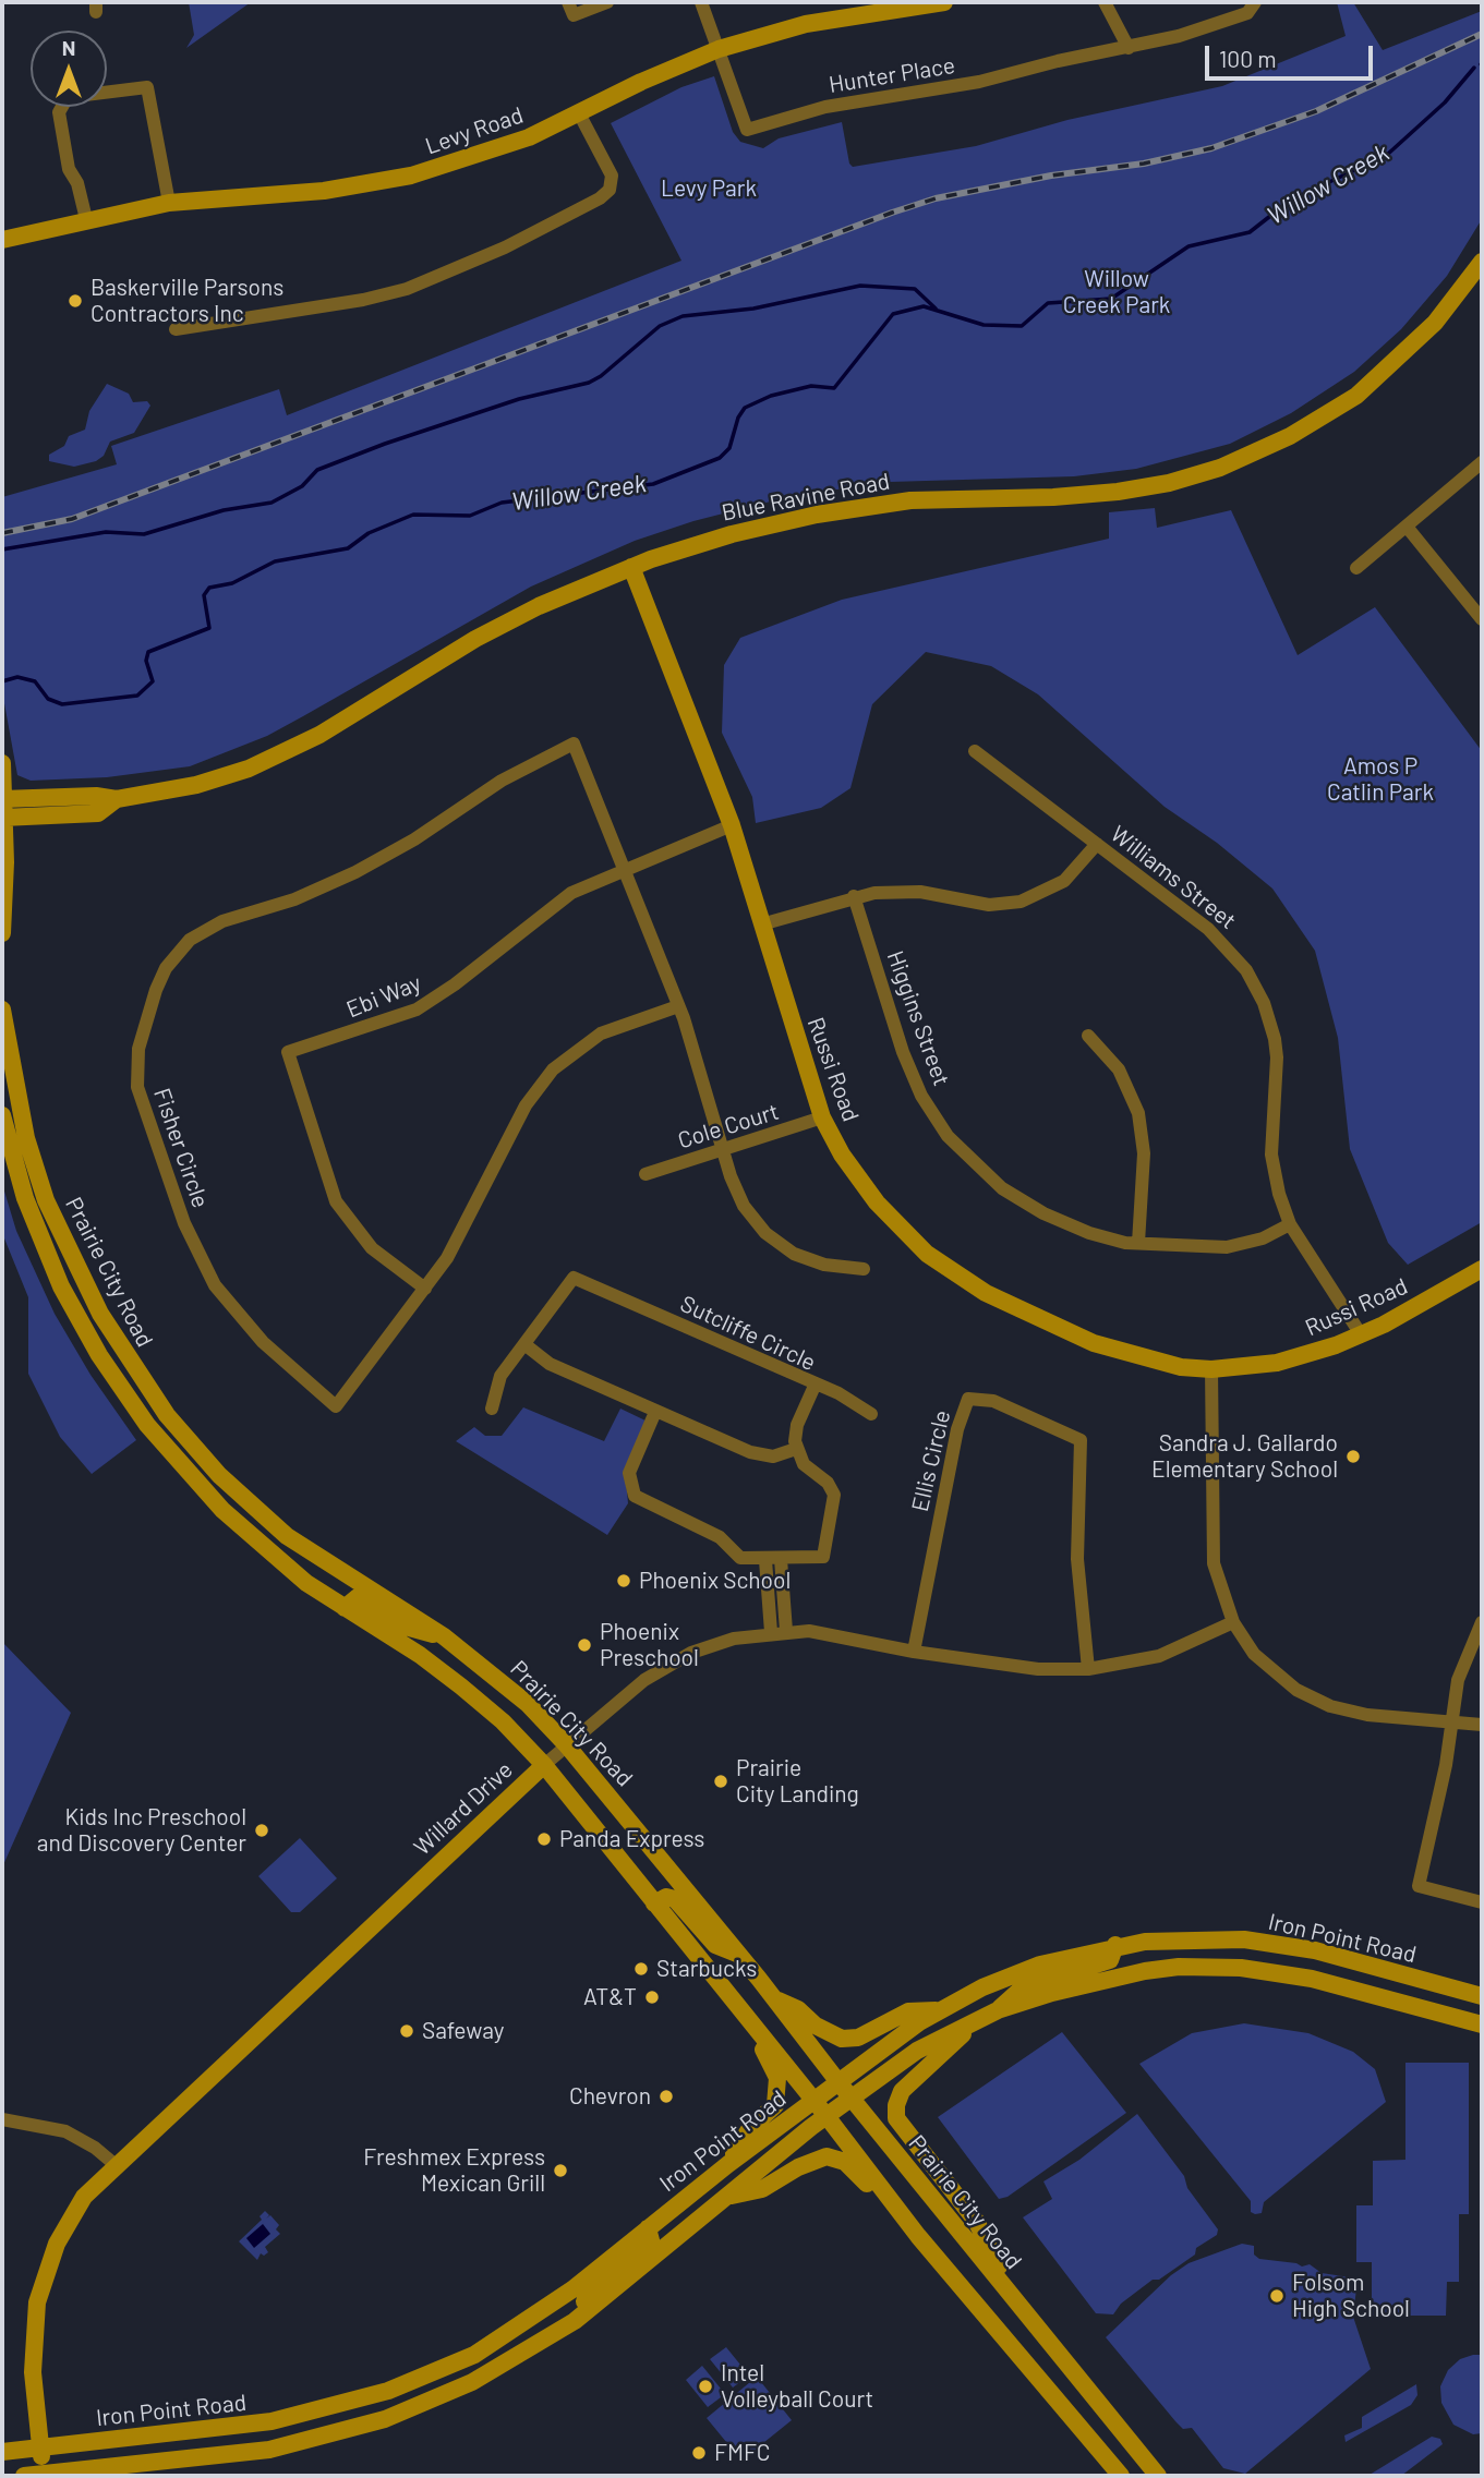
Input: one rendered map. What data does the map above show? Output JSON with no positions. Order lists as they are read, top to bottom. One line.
{"streets":{"main road":["Levy Road","Blue Ravine Road","Russi Road","Prairie City Road","Willard Drive","Iron Point Road"],"street":["Hunter Place","Williams Street","Ebi Way","Higgins Street","Cole Court","Fisher Circle","Sutcliffe Circle","Ellis Circle"]},"crossings":[["Hunter Place","Levy Road"],["Blue Ravine Road","Russi Road"],["Williams Street","Higgins Street"],["Williams Street","Russi Road"],["Ebi Way","Russi Road"],["Ebi Way","Fisher Circle"],["Russi Road","Cole Court"],["Cole Court","Fisher Circle"],["Prairie City Road","Willard Drive"],["Prairie City Road","Iron Point Road"],["Ellis Circle","Willard Drive"],["Willard Drive","Iron Point Road"]],"water":["Willow Creek"],"parks":["Levy Park","Willow Creek Park","Amos P Catlin Park"],"places":["Baskerville Parsons Contractors Inc","Sandra J. Gallardo Elementary School","Phoenix School","Phoenix Preschool","Prairie City Landing","Kids Inc Preschool and Discovery Center","Panda Express","Starbucks","AT&T","Safeway","Chevron","Freshmex Express Mexican Grill","Folsom High School","Intel Volleyball Court","FMFC"],"scale_bar":"100 m","north":"top"}
